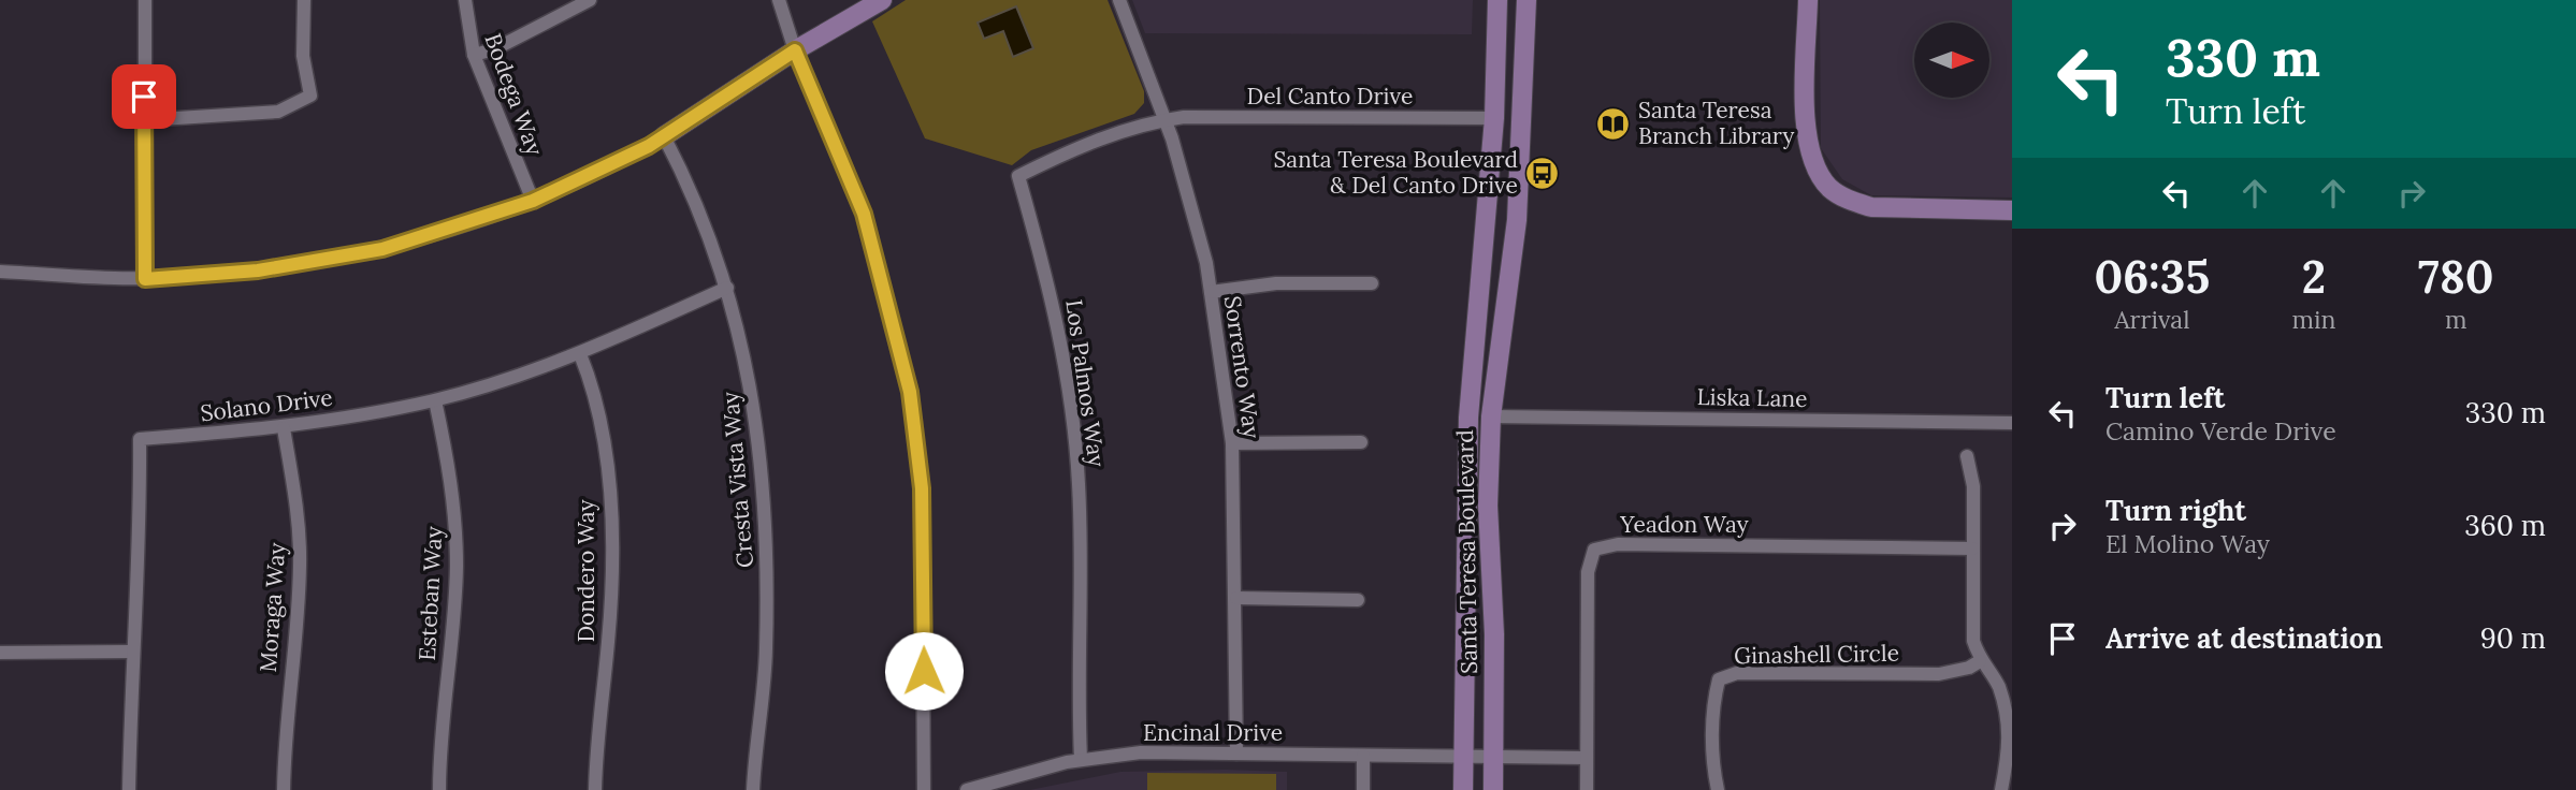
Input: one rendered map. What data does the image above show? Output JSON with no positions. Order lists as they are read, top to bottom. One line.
{"streets":{"main road":["Santa Teresa Boulevard"],"street":["Bodega Way","Del Canto Drive","Sorrento Way","Los Palmos Way","Liska Lane","Solano Drive","Cresta Vista Way","Yeadon Way","Dondero Way","Esteban Way","Moraga Way","Ginashell Circle","Encinal Drive"]},"crossings":[["Del Canto Drive","Sorrento Way"],["Del Canto Drive","Los Palmos Way"],["Del Canto Drive","Santa Teresa Boulevard"],["Sorrento Way","Los Palmos Way"],["Sorrento Way","Encinal Drive"],["Los Palmos Way","Encinal Drive"],["Liska Lane","Santa Teresa Boulevard"],["Solano Drive","Cresta Vista Way"],["Solano Drive","Dondero Way"],["Solano Drive","Esteban Way"],["Solano Drive","Moraga Way"],["Yeadon Way","Encinal Drive"],["Santa Teresa Boulevard","Encinal Drive"]],"places":{"library":["Santa Teresa Branch Library"],"bus stop":["Santa Teresa Boulevard & Del Canto Drive"]},"north":"right","page":{"turn":["330 m","Turn left"],"eta":["06:35","Arrival","2","min","780","m"],"list":[{"name":"Turn left","note":"Camino Verde Drive","value":"330 m"},{"name":"Turn right","note":"El Molino Way","value":"360 m"},{"name":"Arrive at destination","value":"90 m"}]}}
